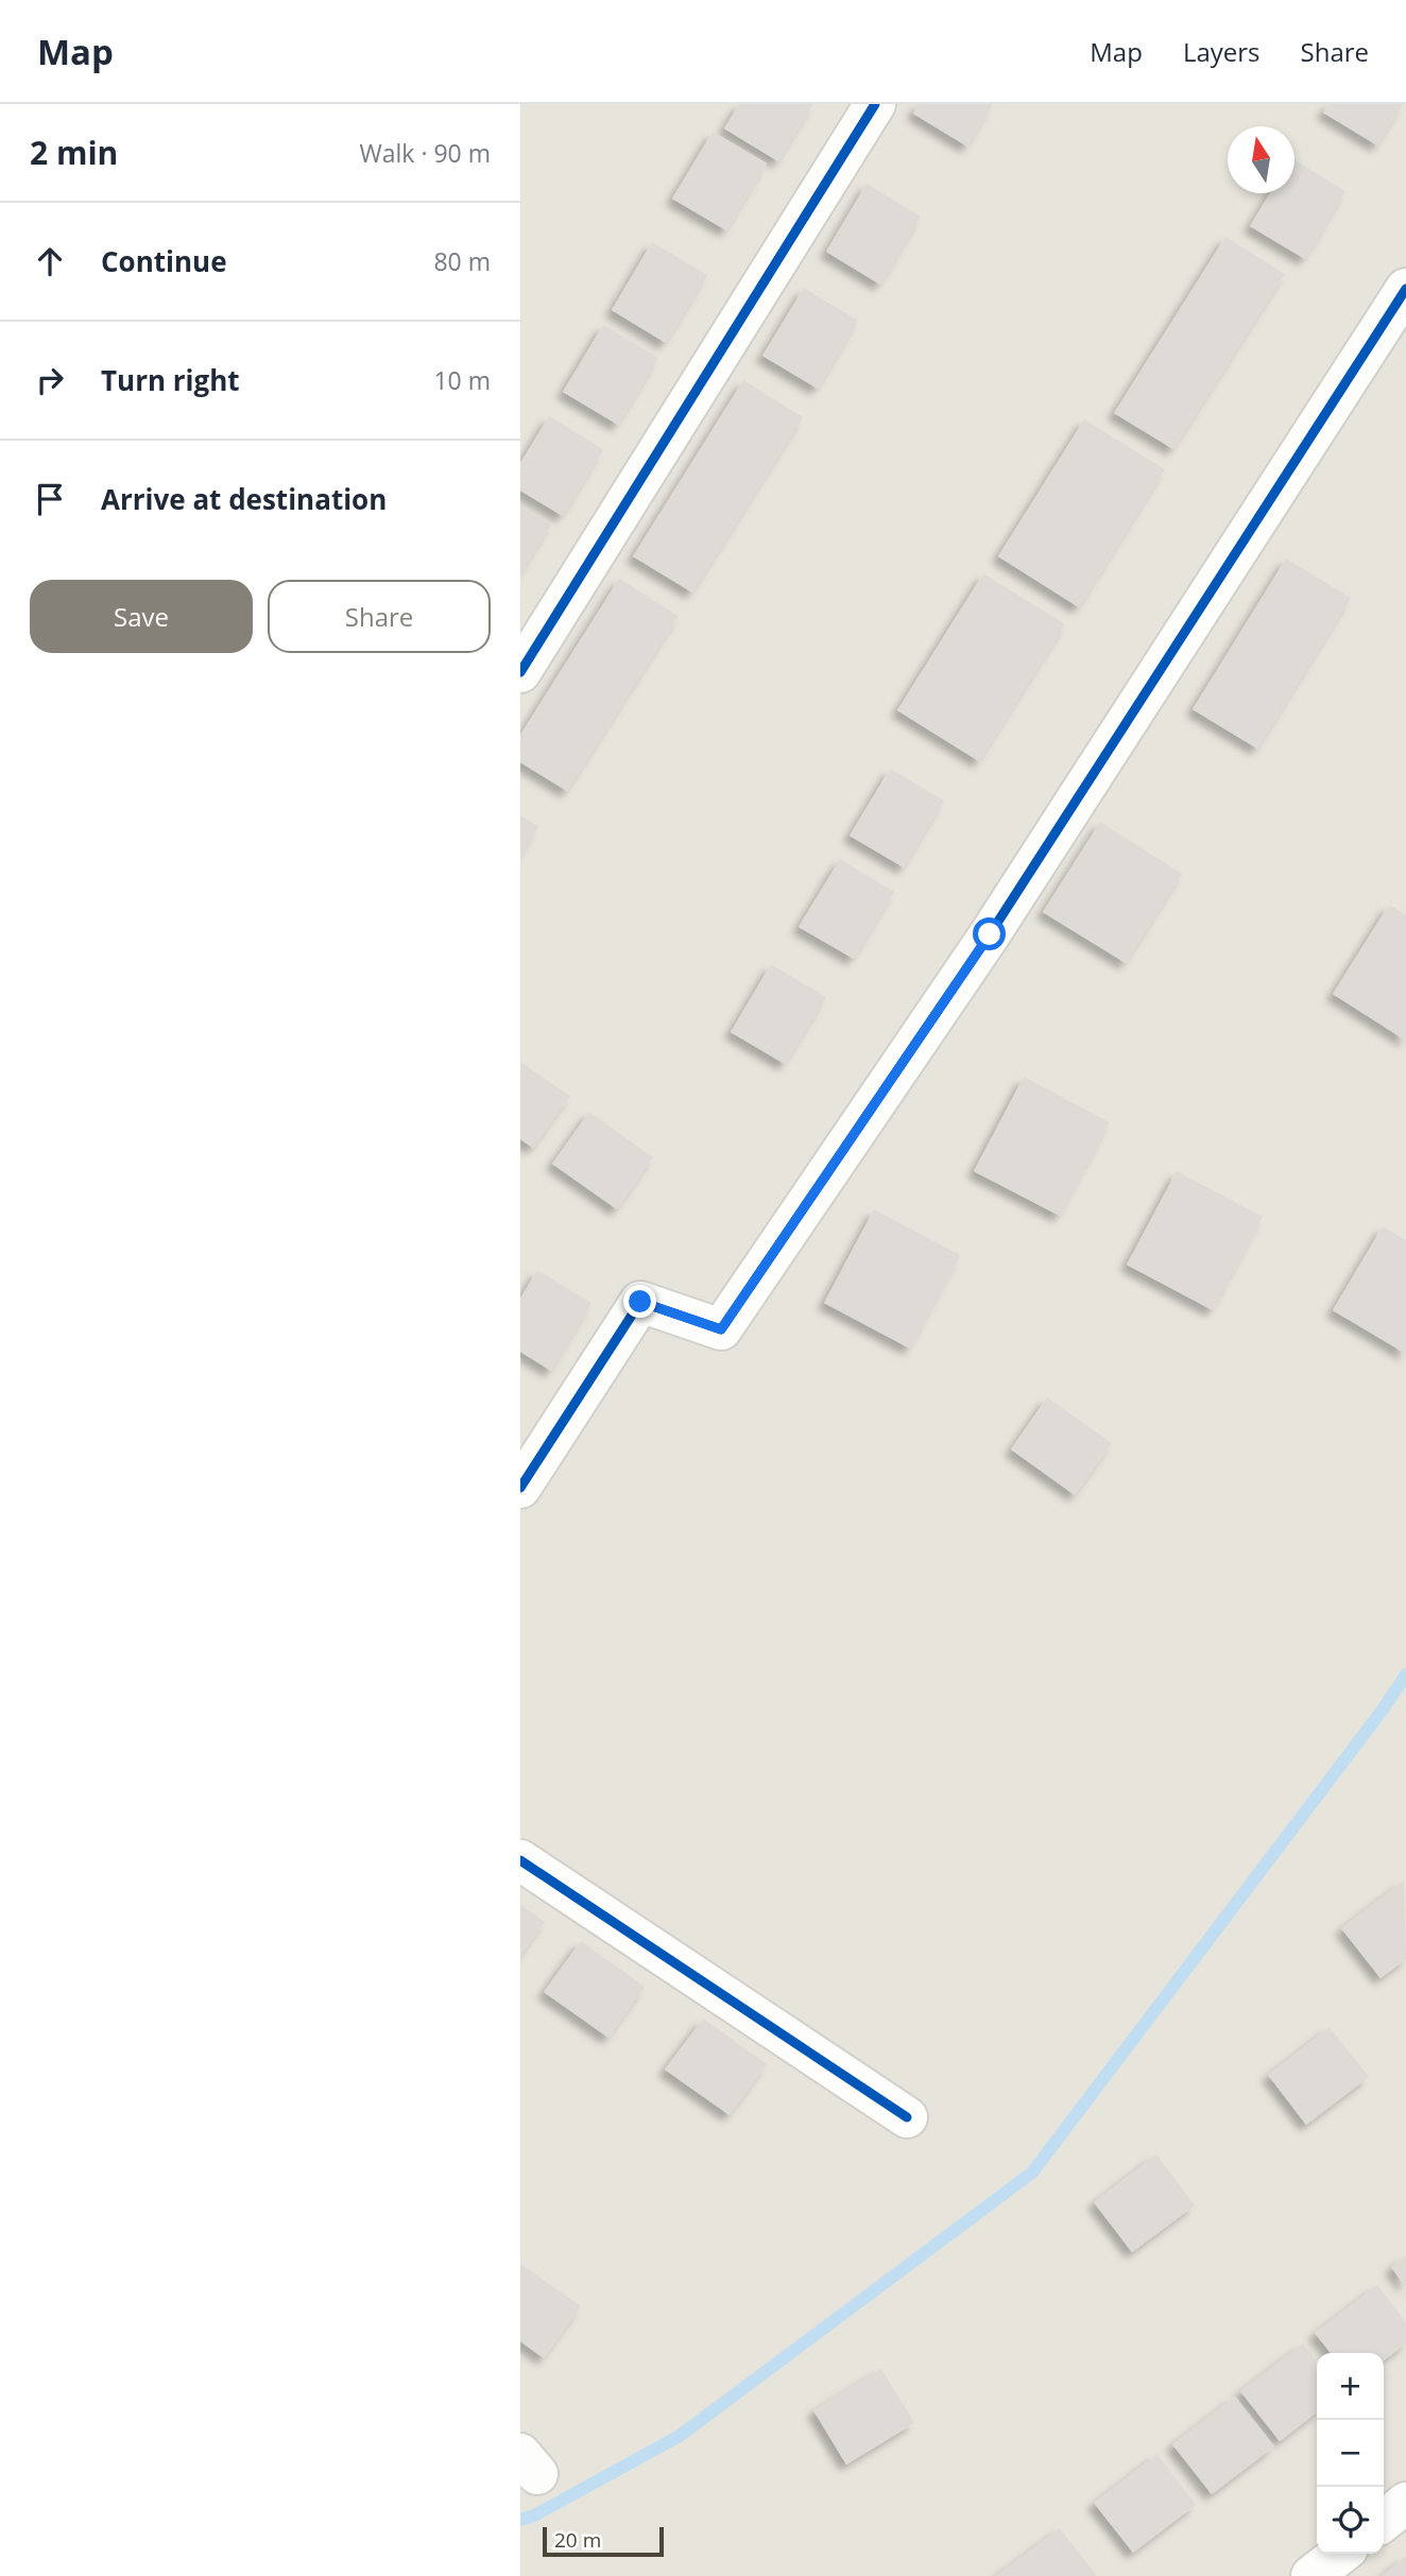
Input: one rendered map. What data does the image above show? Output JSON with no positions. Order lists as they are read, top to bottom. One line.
{"scale_bar":"20 m","north":"top","page":{"header":"Map","nav":["Map","Layers","Share"],"heading":["2 min","Walk · 90 m"],"list":[["Continue","80 m"],["Turn right","10 m"],"Arrive at destination"],"buttons":["Save","Share"],"map_buttons":["+","−"],"scale":"20 m"}}
